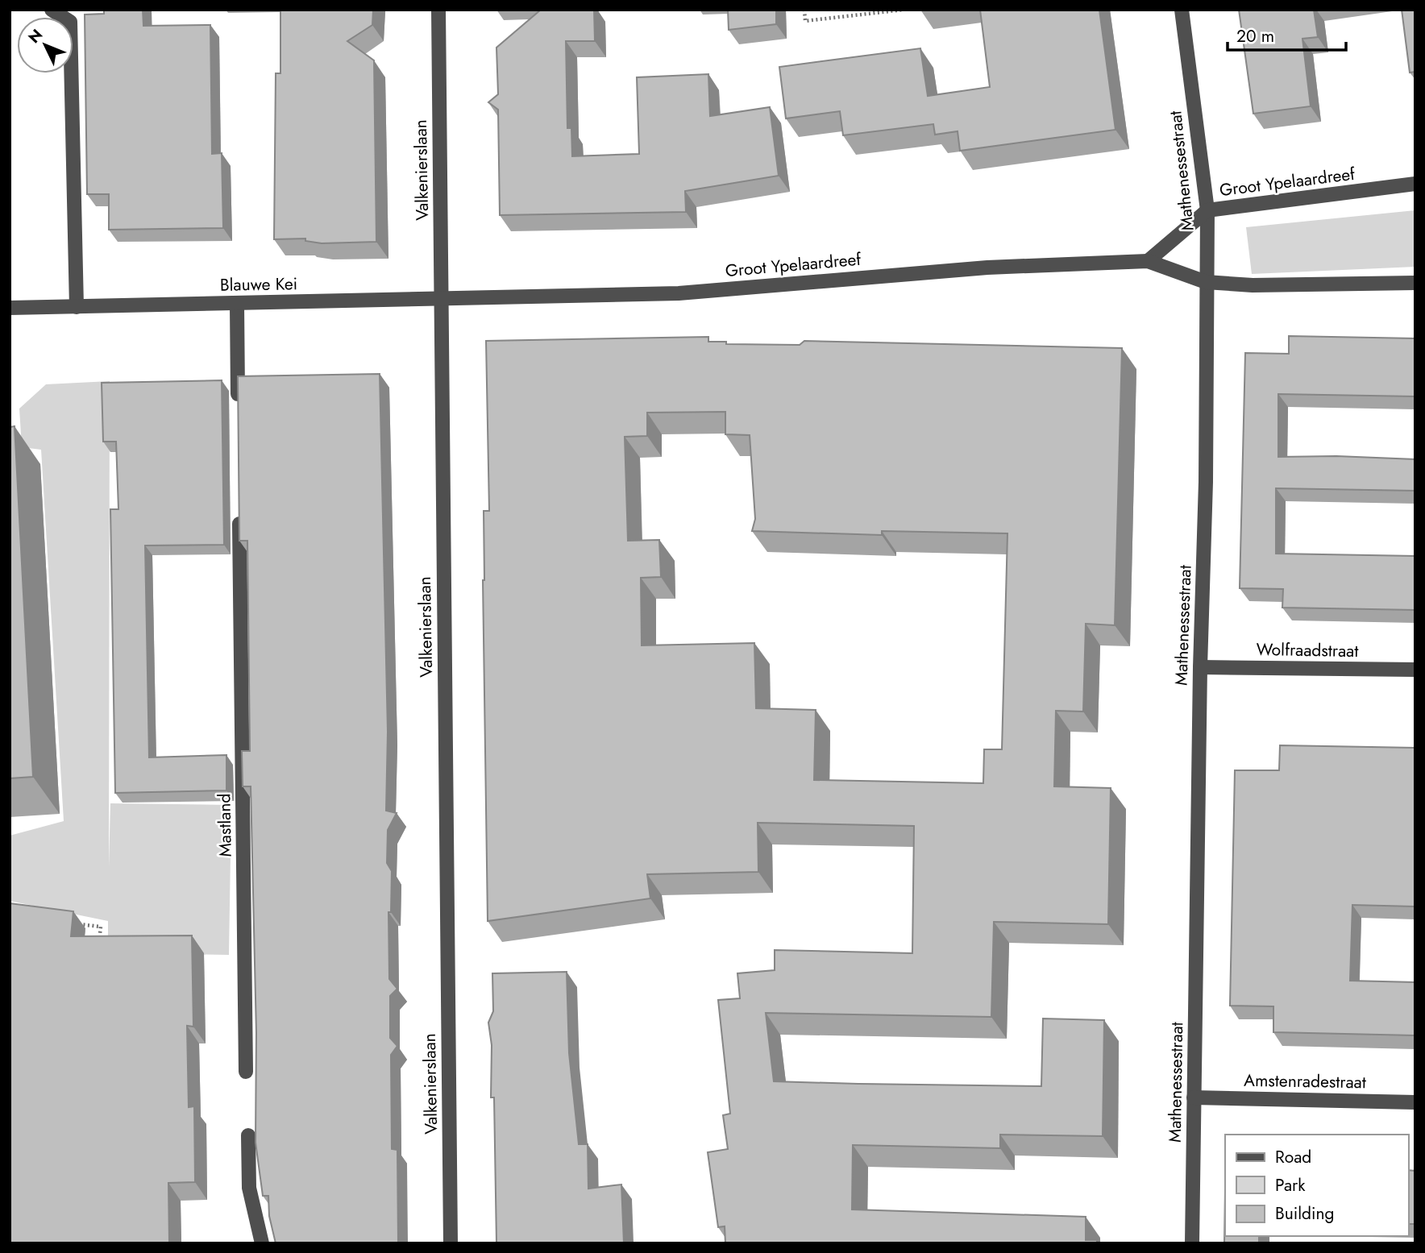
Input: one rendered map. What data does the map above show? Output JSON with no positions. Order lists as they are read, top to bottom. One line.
{"streets":{"street":["Valkenierslaan","Mathenessestraat","Groot Ypelaardreef","Blauwe Kei","Wolfraadstraat","Mastland","Amstenradestraat"]},"crossings":[["Valkenierslaan","Groot Ypelaardreef"],["Valkenierslaan","Blauwe Kei"],["Mathenessestraat","Groot Ypelaardreef"],["Mathenessestraat","Wolfraadstraat"],["Mathenessestraat","Amstenradestraat"],["Groot Ypelaardreef","Blauwe Kei"]],"legend":["Road","Park","Building"],"scale_bar":"20 m","north":"top left"}
